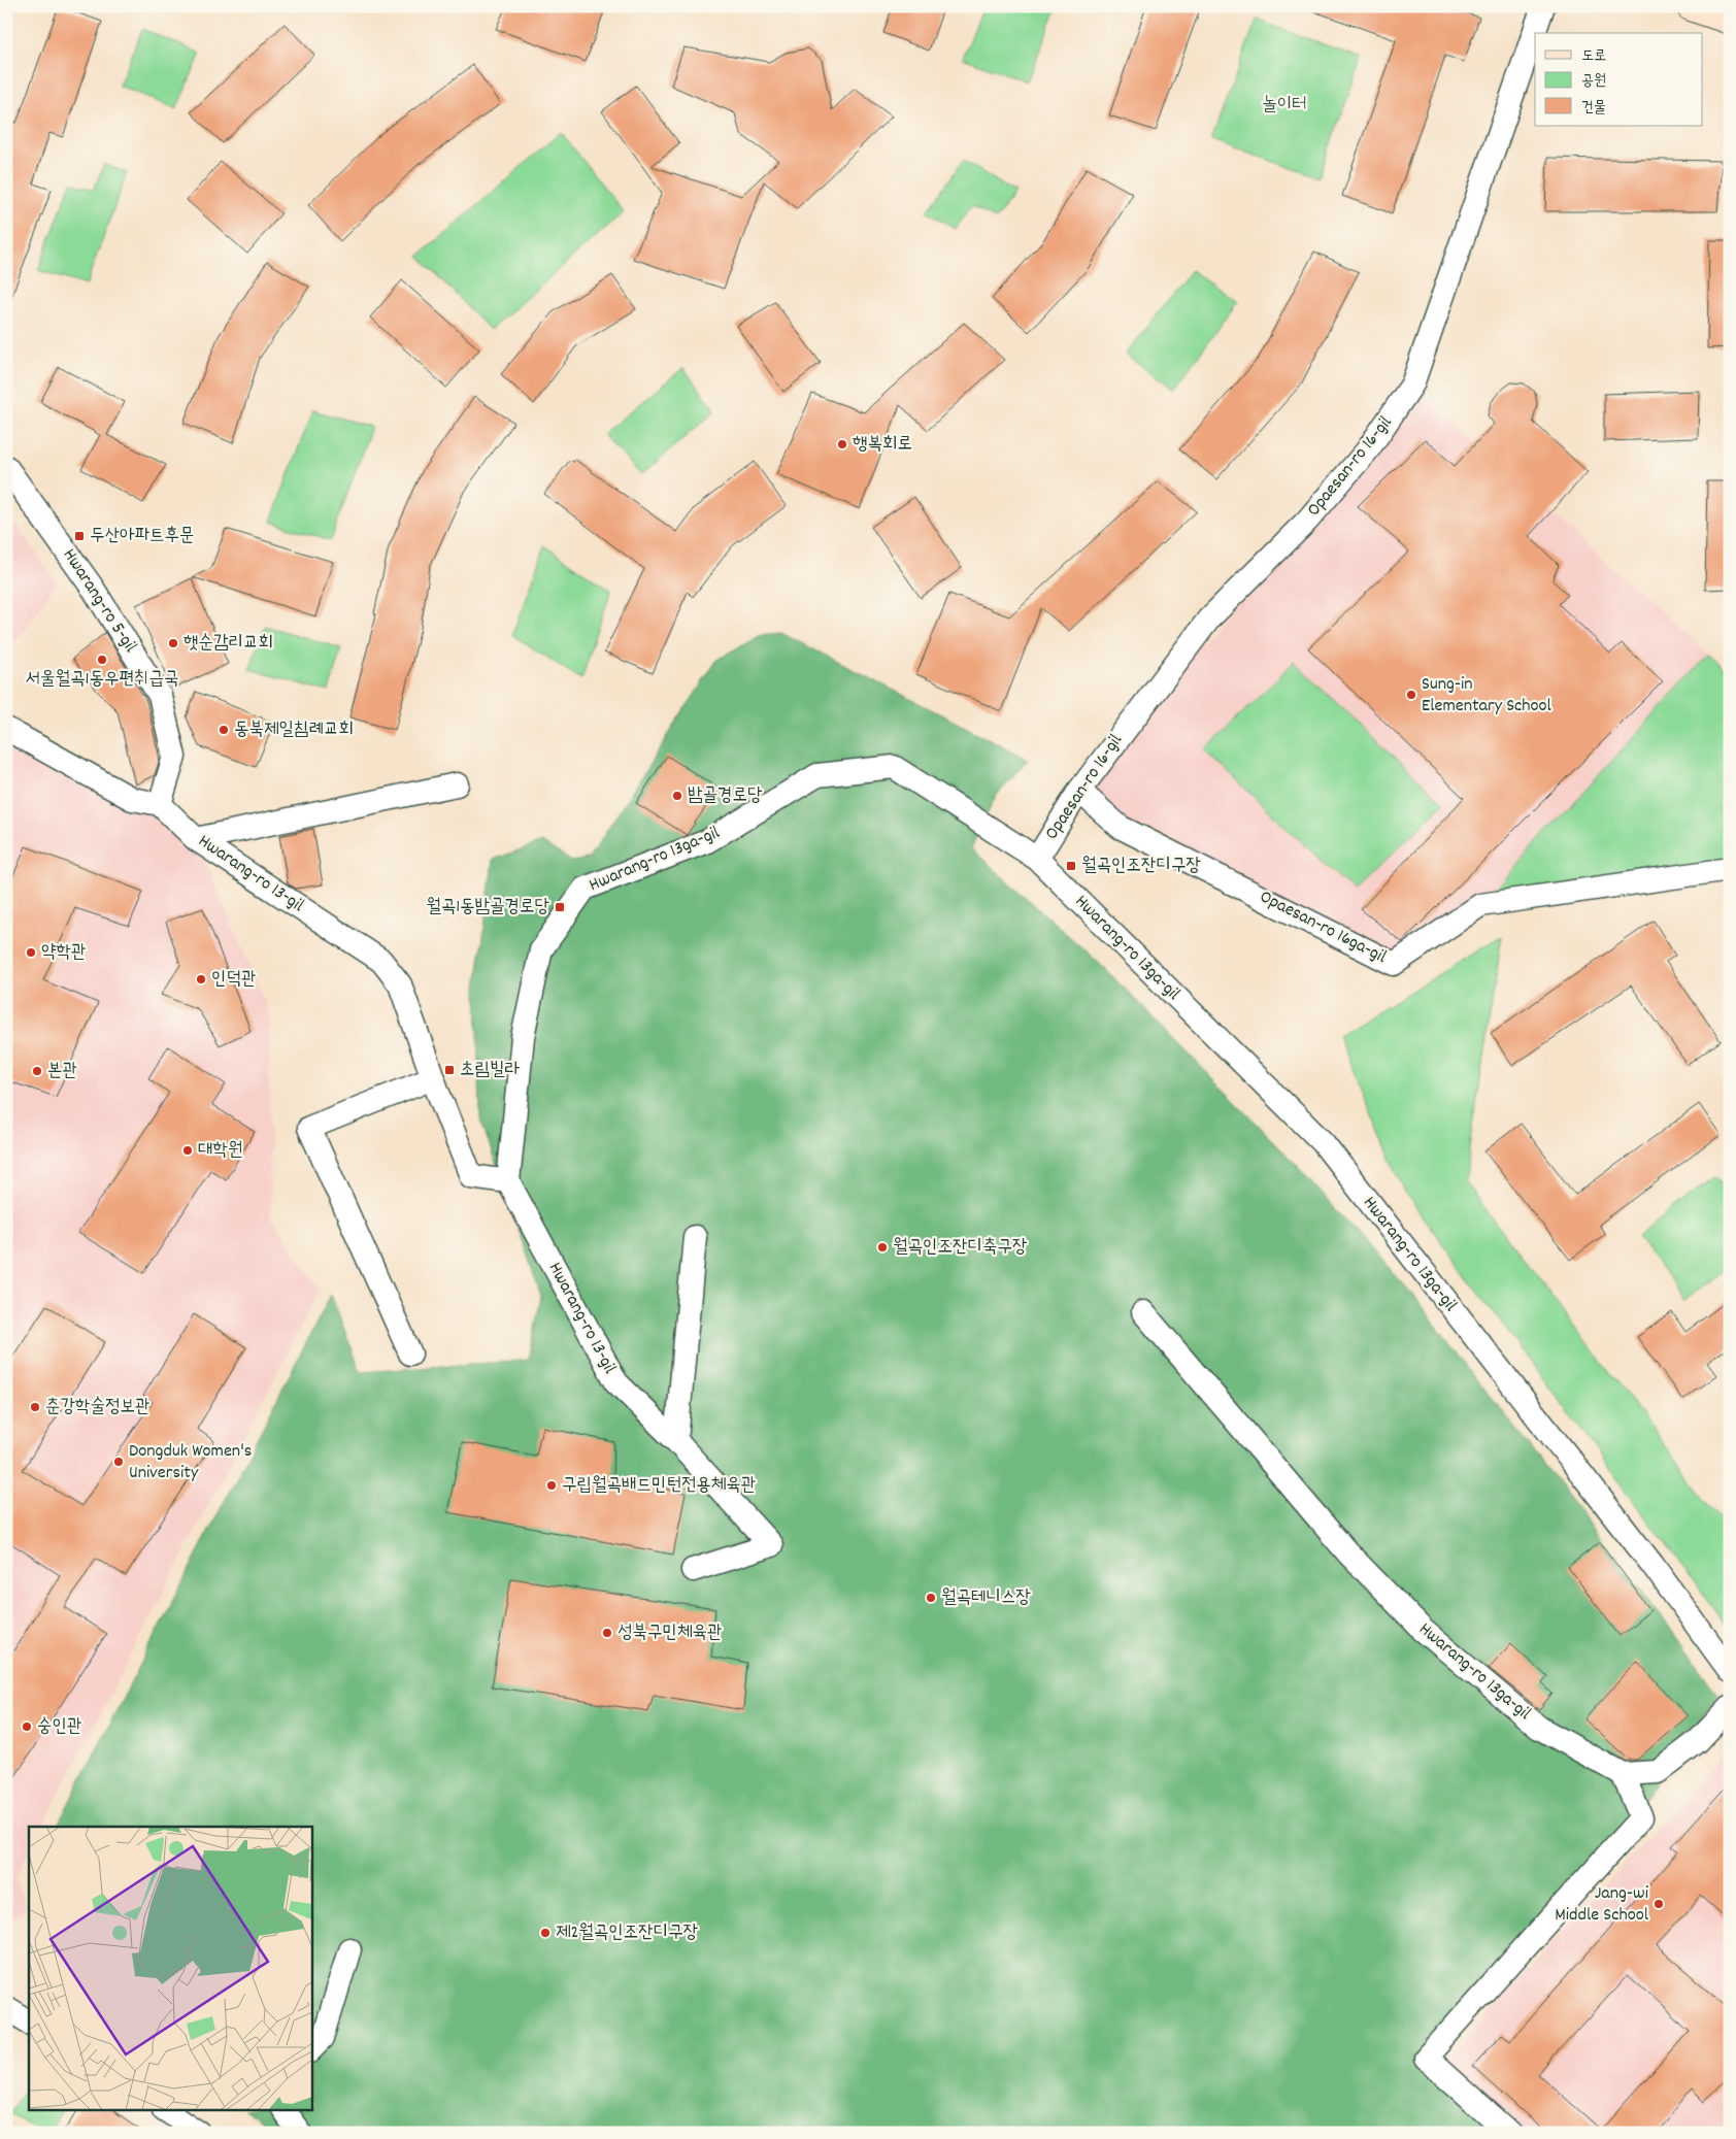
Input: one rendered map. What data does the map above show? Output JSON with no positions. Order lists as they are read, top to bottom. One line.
{"streets":{"street":["Opaesan-ro 16-gil","Hwarang-ro 5-gil","Hwarang-ro 13ga-gil","Hwarang-ro 13-gil","Opaesan-ro 16ga-gil"]},"crossings":[["Opaesan-ro 16-gil","Hwarang-ro 13ga-gil"],["Opaesan-ro 16-gil","Opaesan-ro 16ga-gil"],["Hwarang-ro 5-gil","Hwarang-ro 13-gil"],["Hwarang-ro 13ga-gil","Hwarang-ro 13-gil"]],"parks":["놀이터"],"places":{"other":["행복회로","햇순감리교회","서울월곡1동우편취급국","Sung-in Elementary School","동북제일침례교회","밤골경로당","약학관","인덕관","본관","대학원","월곡인조잔디축구장","춘강학술정보관","Dongduk Women's University","구립월곡배드민턴전용체육관","월곡테니스장","성북구민체육관","숭인관","Jang-wi Middle School","제2월곡인조잔디구장"],"transit":["두산아파트후문","월곡인조잔디구장","월곡1동밤골경로당","초림빌라"]},"legend":["도로","공원","건물"]}
